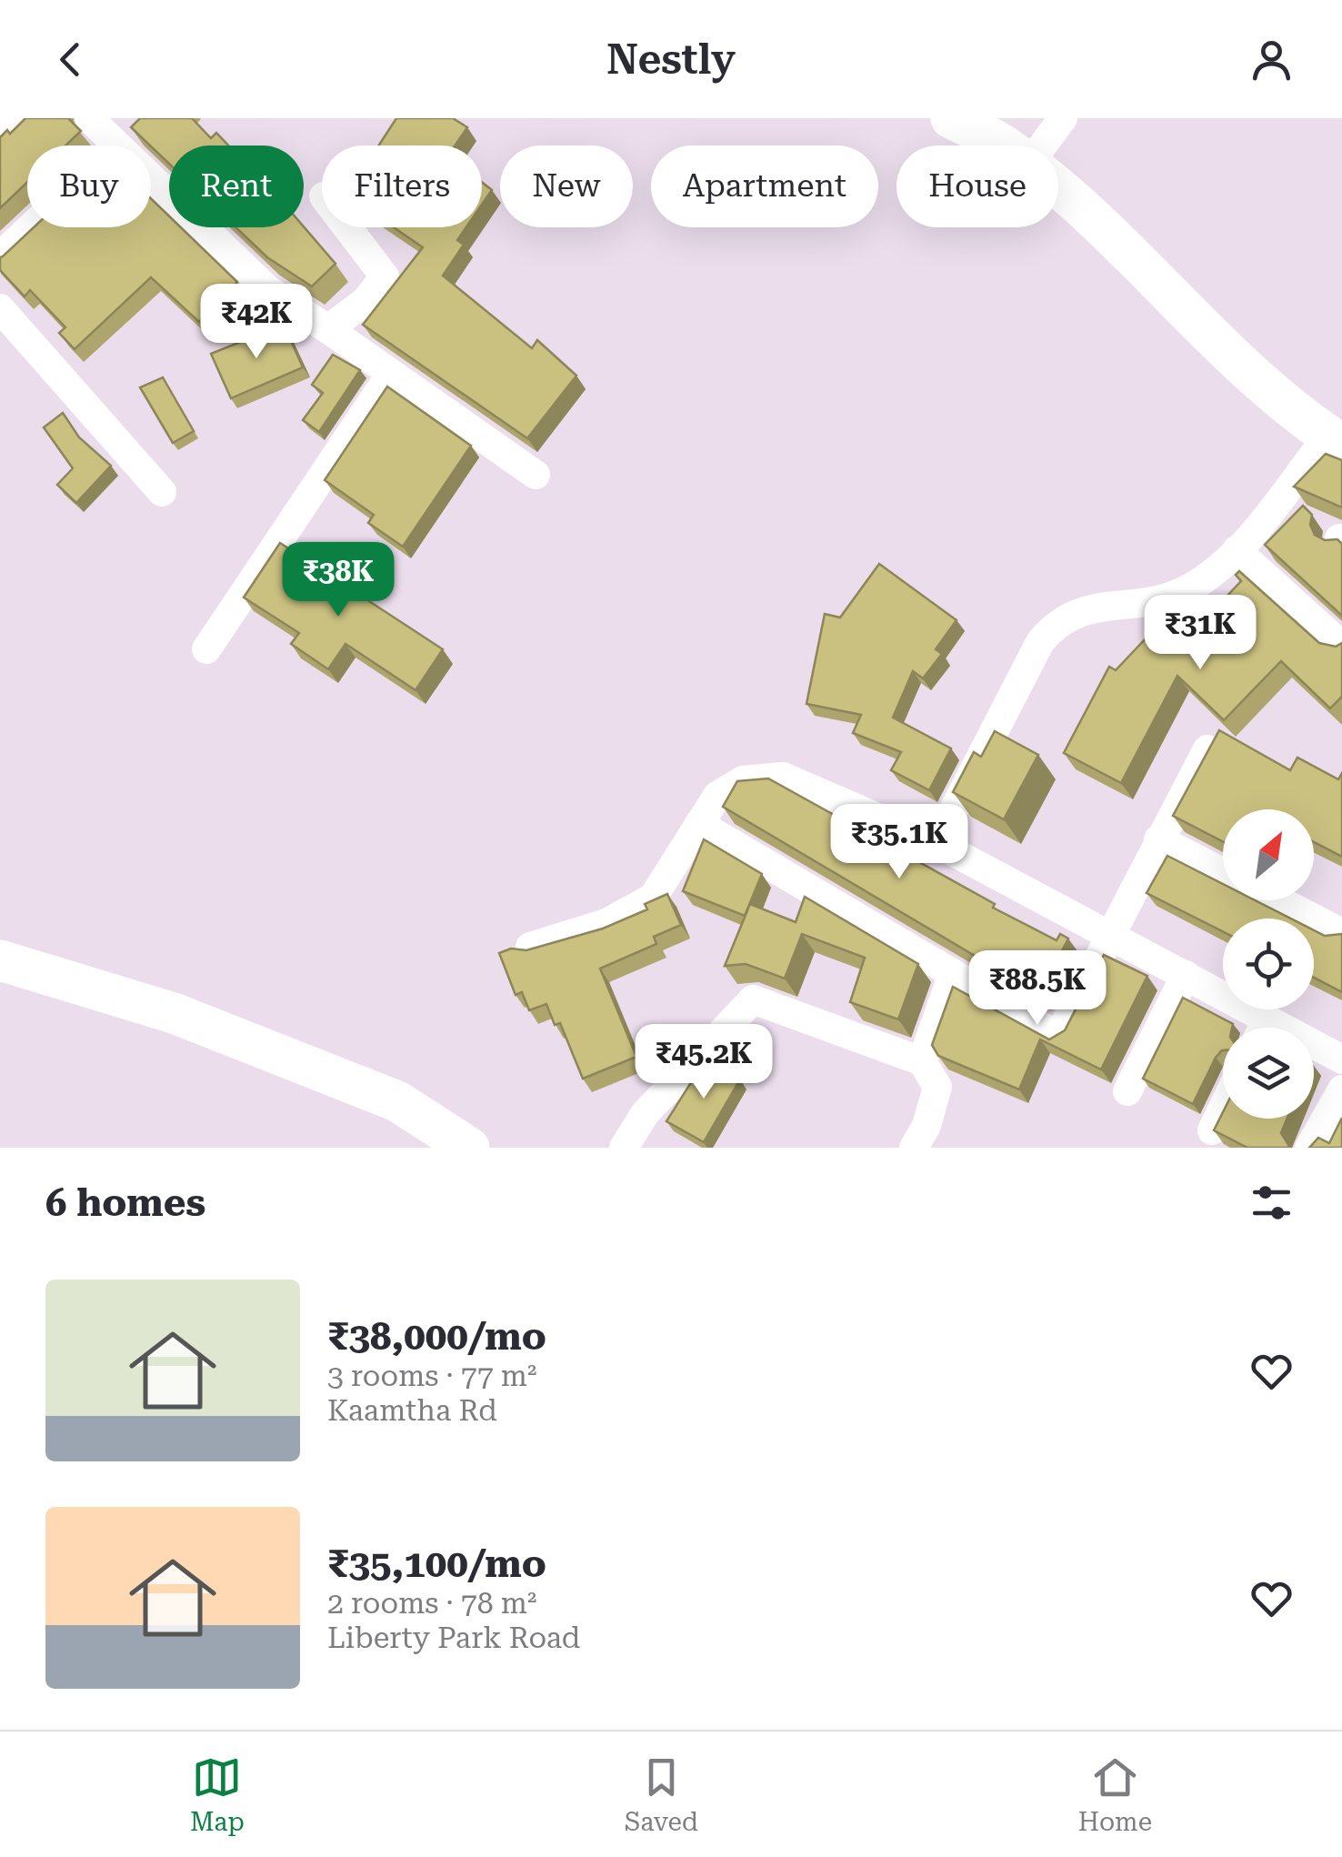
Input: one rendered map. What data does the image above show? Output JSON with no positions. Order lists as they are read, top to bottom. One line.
{"north":"top right","page":{"header":"Nestly","chip":["Buy","Rent","Filters","New","Apartment","House"],"price":["₹42K","₹38K","₹31K","₹35.1K","₹88.5K","₹45.2K"],"heading":"6 homes","list":[{"name":"₹38,000/mo","note":"3 rooms · 77 m² · Kaamtha Rd"},{"name":"₹35,100/mo","note":"2 rooms · 78 m² · Liberty Park Road"}],"tabs":["Map","Saved","Home"]}}
